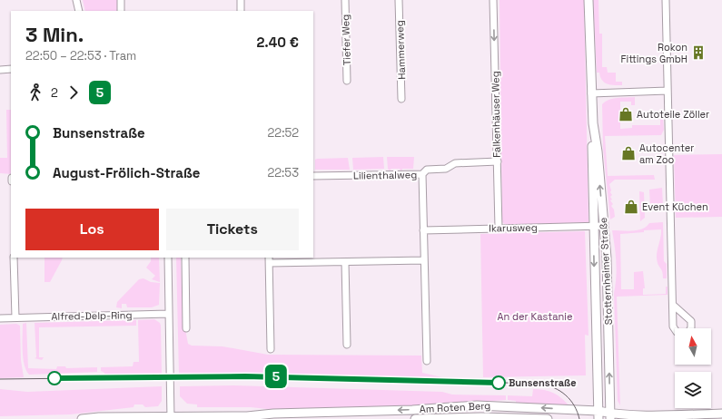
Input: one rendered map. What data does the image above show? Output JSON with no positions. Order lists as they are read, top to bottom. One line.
{"streets":{"main road":["Stotternheimer Straße","Am Roten Berg"],"street":["Tiefer Weg","Hammerweg","Falkenhäuser Weg","Lilienthalweg","Ikarusweg","Alfred-Delp-Ring"]},"crossings":[["Falkenhäuser Weg","Lilienthalweg"],["Falkenhäuser Weg","Ikarusweg"],["Ikarusweg","Stotternheimer Straße"],["Stotternheimer Straße","Am Roten Berg"]],"one_way":["Falkenhäuser Weg"],"parks":["An der Kastanie"],"places":{"building":["Rokon Fittings GmbH"],"shop":["Autoteile Zöller","Autocenter am Zoo","Event Küchen"],"other":["Bunsenstraße"]},"lines":["tram line 5"],"north":"top","page":{"on_map":"5","heading":["3 Min.","22:50 – 22:53 · Tram","2.40 €"],"legs":["2","5"],"list":[{"name":"Bunsenstraße","value":"22:52"},{"name":"August-Frölich-Straße","value":"22:53"}],"buttons":["Los","Tickets"]}}
